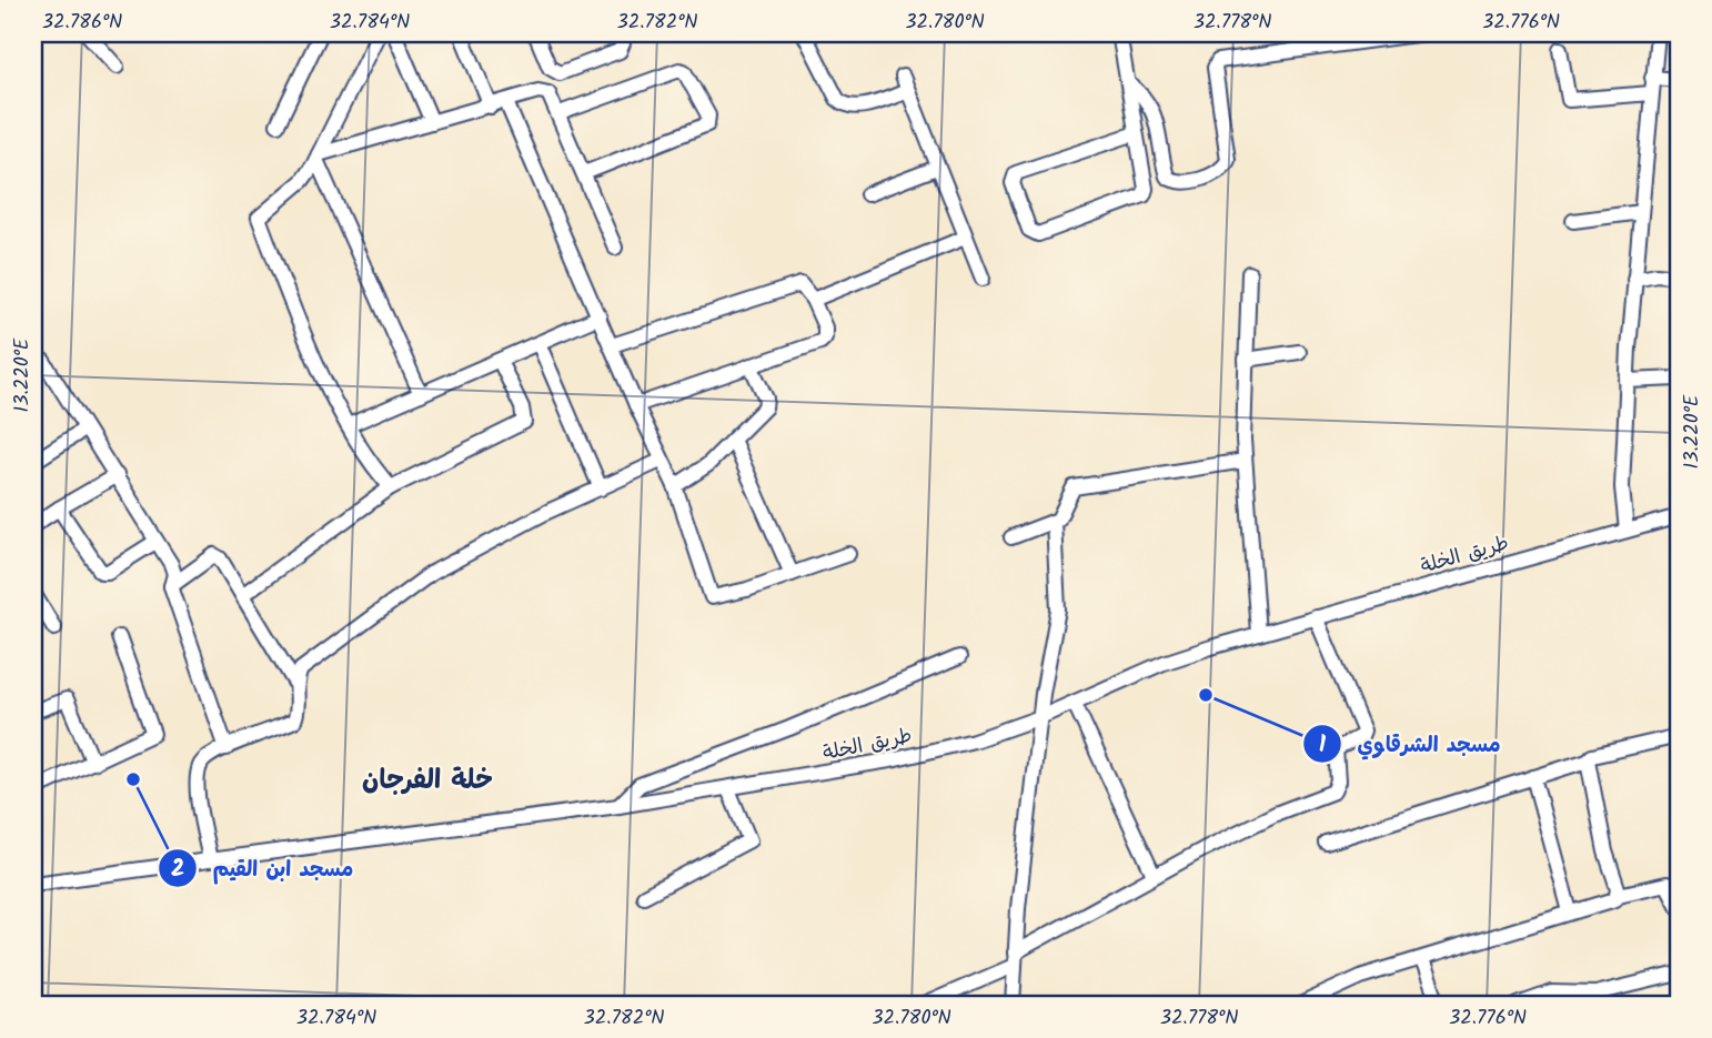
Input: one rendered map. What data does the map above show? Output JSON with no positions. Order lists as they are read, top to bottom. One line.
{"streets":{"street":["طريق الخلة"]},"districts":["خلة الفرجان"],"places":["مسجد الشرقاوي","مسجد ابن القيم"],"coordinates":["32.786°N","32.784°N","32.782°N","32.780°N","32.778°N","32.776°N","13.220°E"]}
